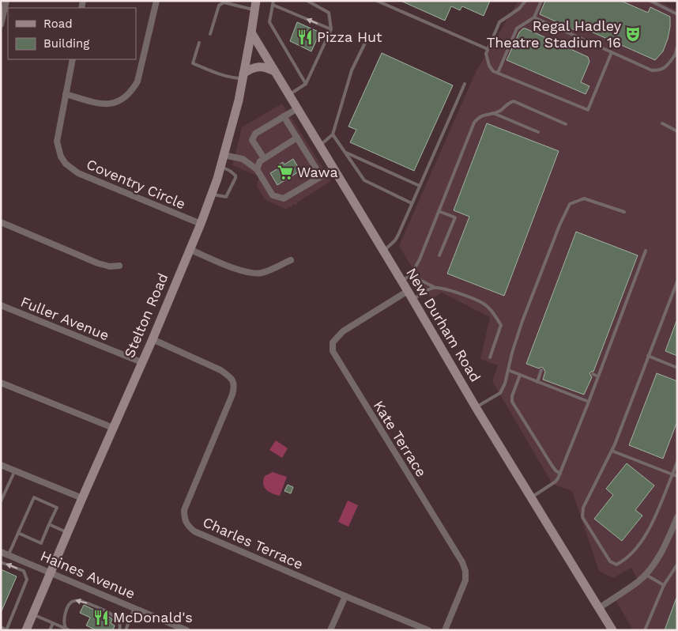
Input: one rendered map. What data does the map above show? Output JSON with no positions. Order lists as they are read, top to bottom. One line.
{"streets":{"main road":["Stelton Road","New Durham Road"],"street":["Coventry Circle","Fuller Avenue","Kate Terrace","Charles Terrace","Haines Avenue"]},"crossings":[["Coventry Circle","Stelton Road"],["Stelton Road","Fuller Avenue"],["Stelton Road","New Durham Road"],["Stelton Road","Charles Terrace"],["Stelton Road","Haines Avenue"],["New Durham Road","Kate Terrace"]],"places":{"theatre":["Regal Hadley Theatre Stadium 16"],"restaurant":["Pizza Hut","McDonald's"],"supermarket":["Wawa"]},"legend":["Road","Building"]}
